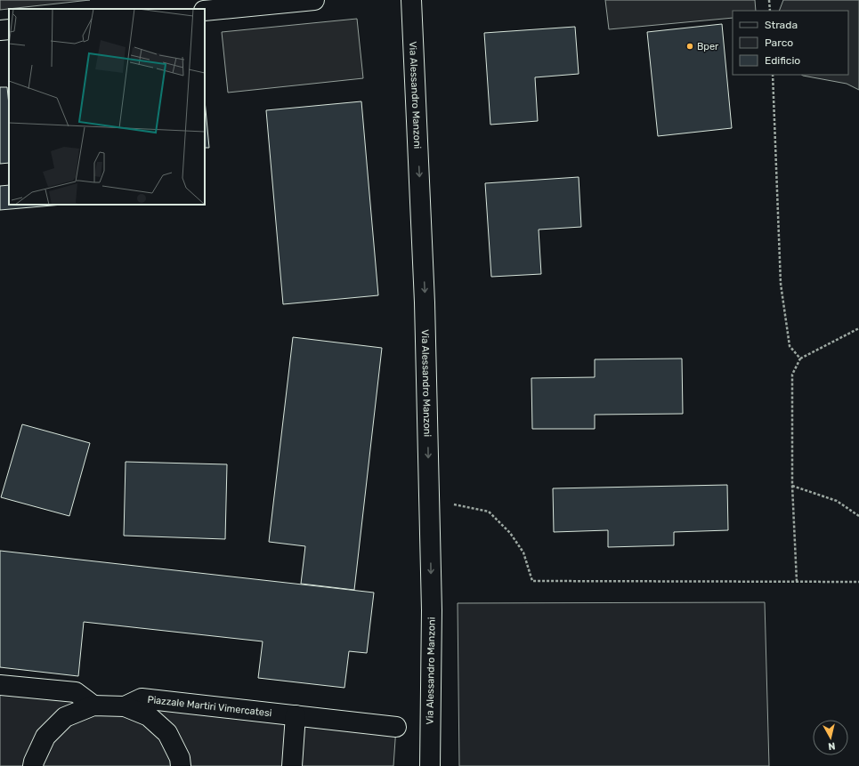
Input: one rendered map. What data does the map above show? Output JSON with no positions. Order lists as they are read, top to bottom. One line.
{"streets":{"street":["Via Alessandro Manzoni","Piazzale Martiri Vimercatesi"]},"one_way":["Via Alessandro Manzoni"],"places":["Bper"],"legend":["Strada","Parco","Edificio"],"north":"bottom"}
